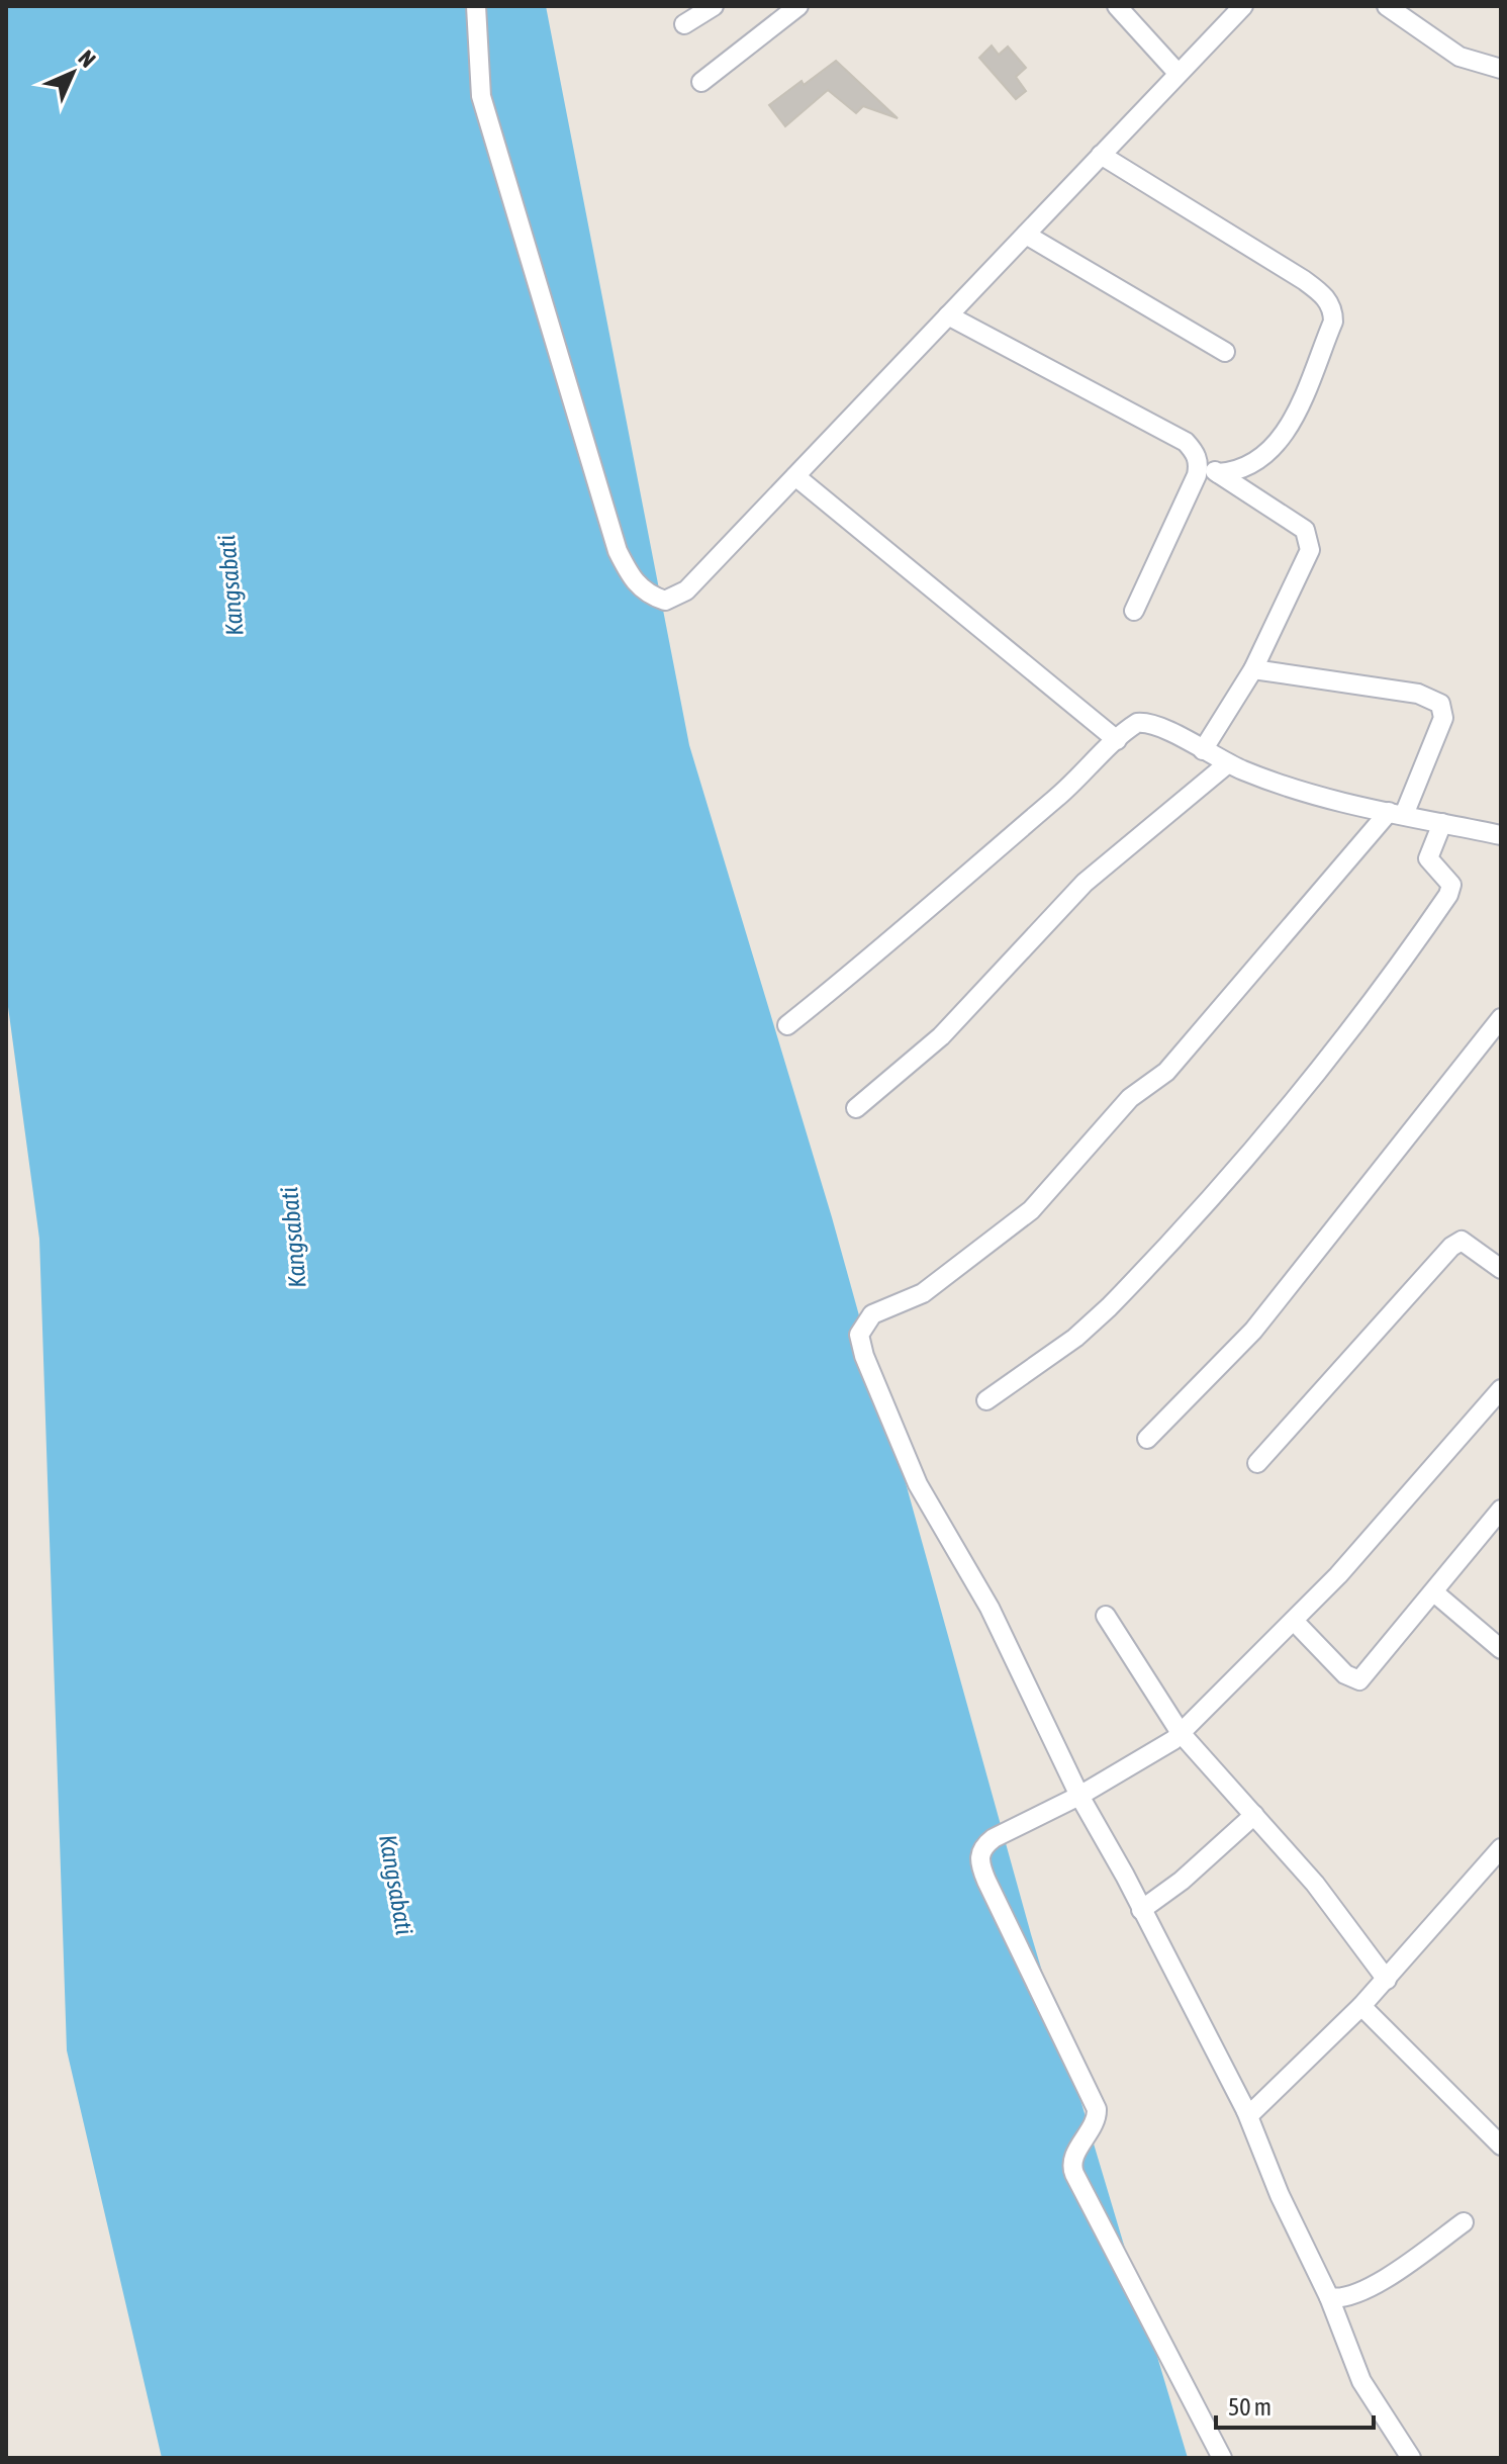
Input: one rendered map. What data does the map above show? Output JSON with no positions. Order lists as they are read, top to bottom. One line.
{"water":["Kangsabati"],"scale_bar":"50 m","north":"top right"}
